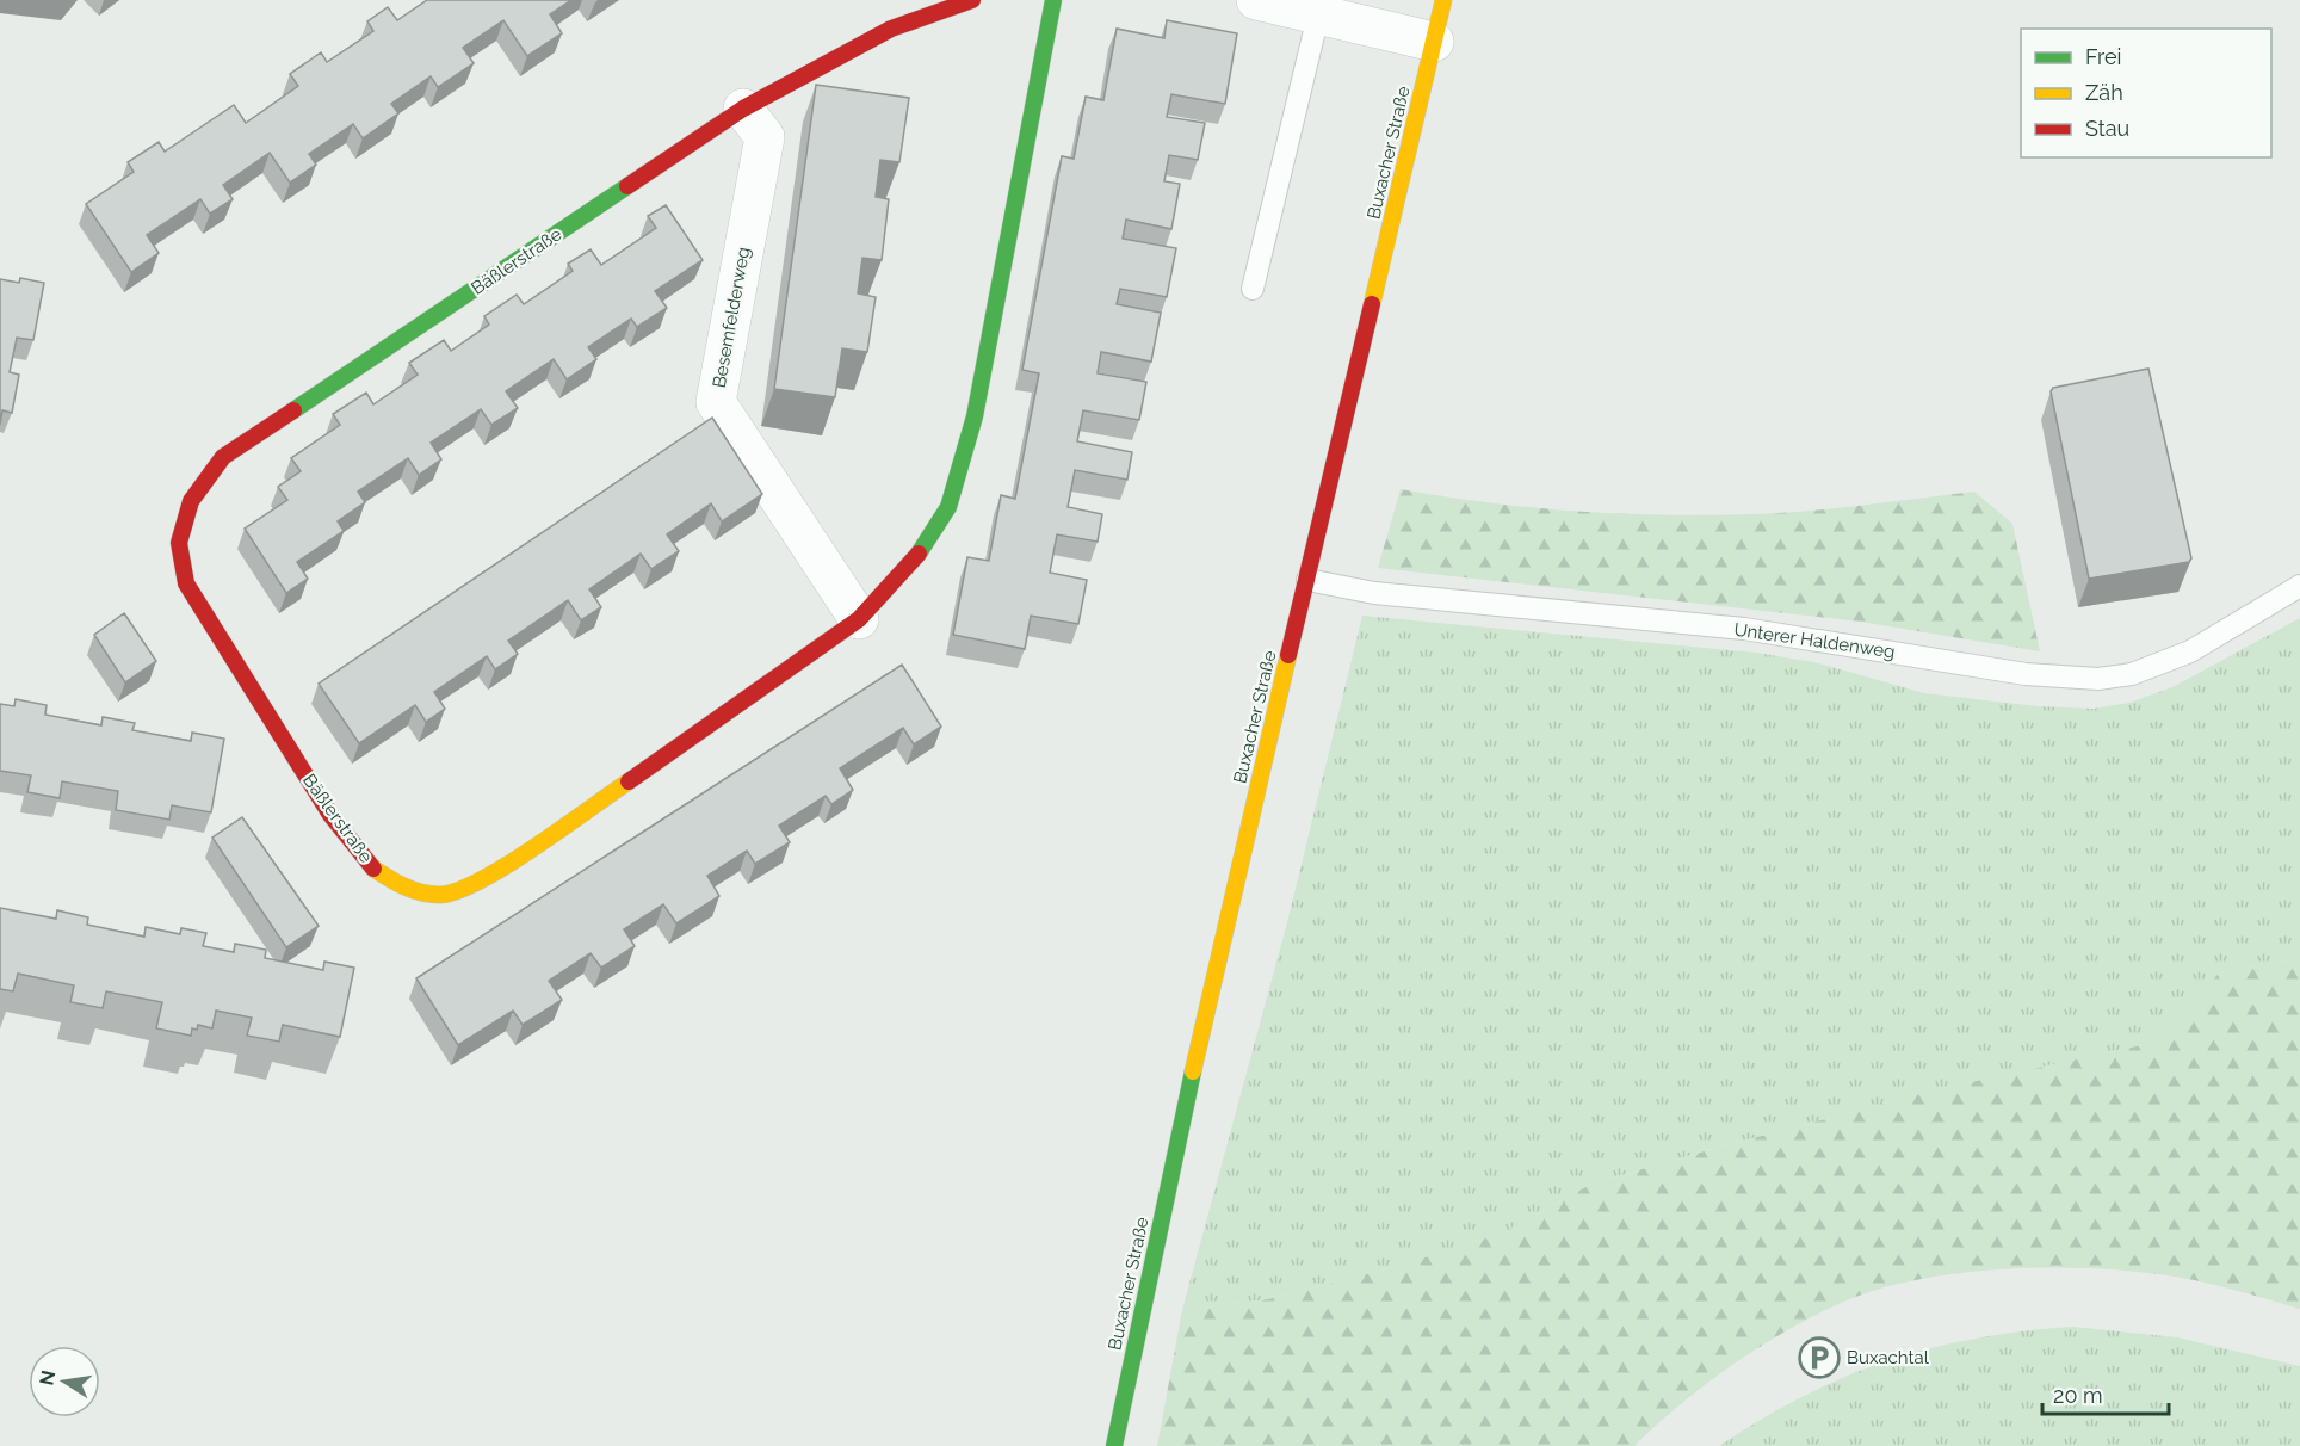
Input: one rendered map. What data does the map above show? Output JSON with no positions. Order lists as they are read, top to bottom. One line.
{"streets":{"street":["Buxacher Straße","Bäßlerstraße","Besemfelderweg"],"lane":["Unterer Haldenweg"]},"crossings":[["Buxacher Straße","Unterer Haldenweg"],["Bäßlerstraße","Besemfelderweg"]],"places":{"parking":["Buxachtal"]},"legend":["Frei","Zäh","Stau"],"scale_bar":"20 m","north":"left"}
